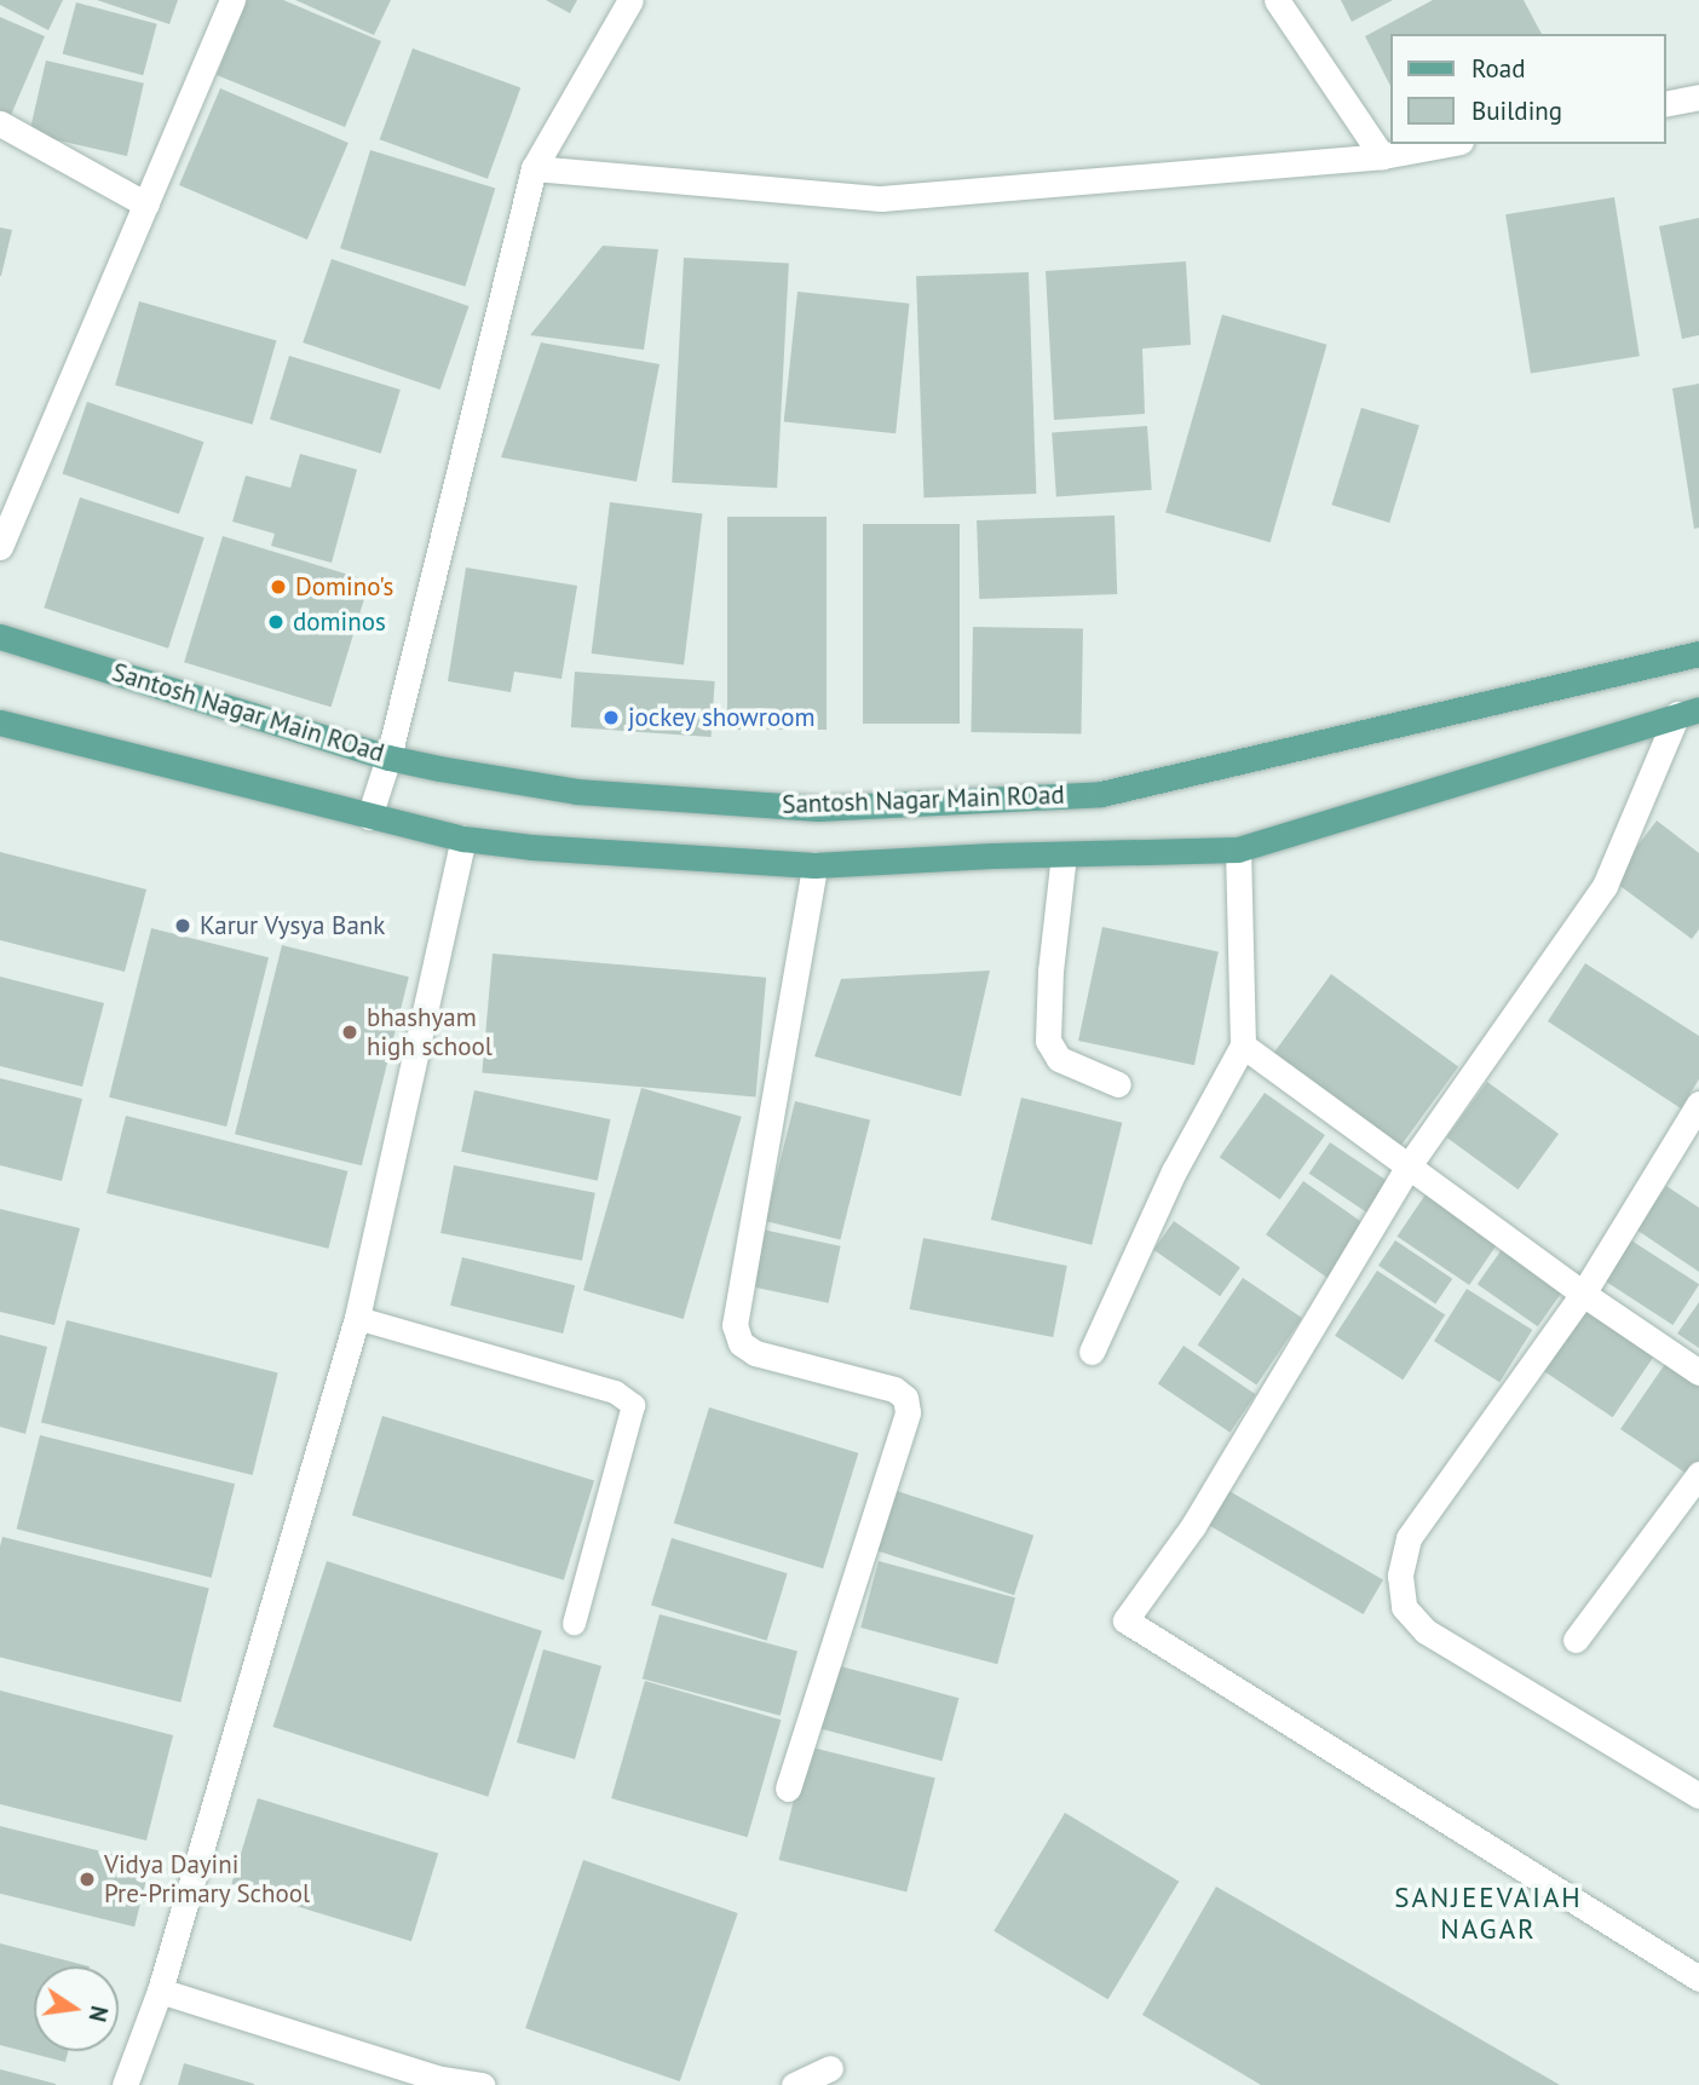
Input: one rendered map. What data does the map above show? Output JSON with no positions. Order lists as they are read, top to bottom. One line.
{"streets":{"main road":["Santosh Nagar Main ROad"]},"districts":["SANJEEVAIAH NAGAR"],"places":["Domino's","dominos","jockey showroom","Karur Vysya Bank","bhashyam high school","Vidya Dayini Pre-Primary School"],"legend":["Road","Building"],"north":"right"}
